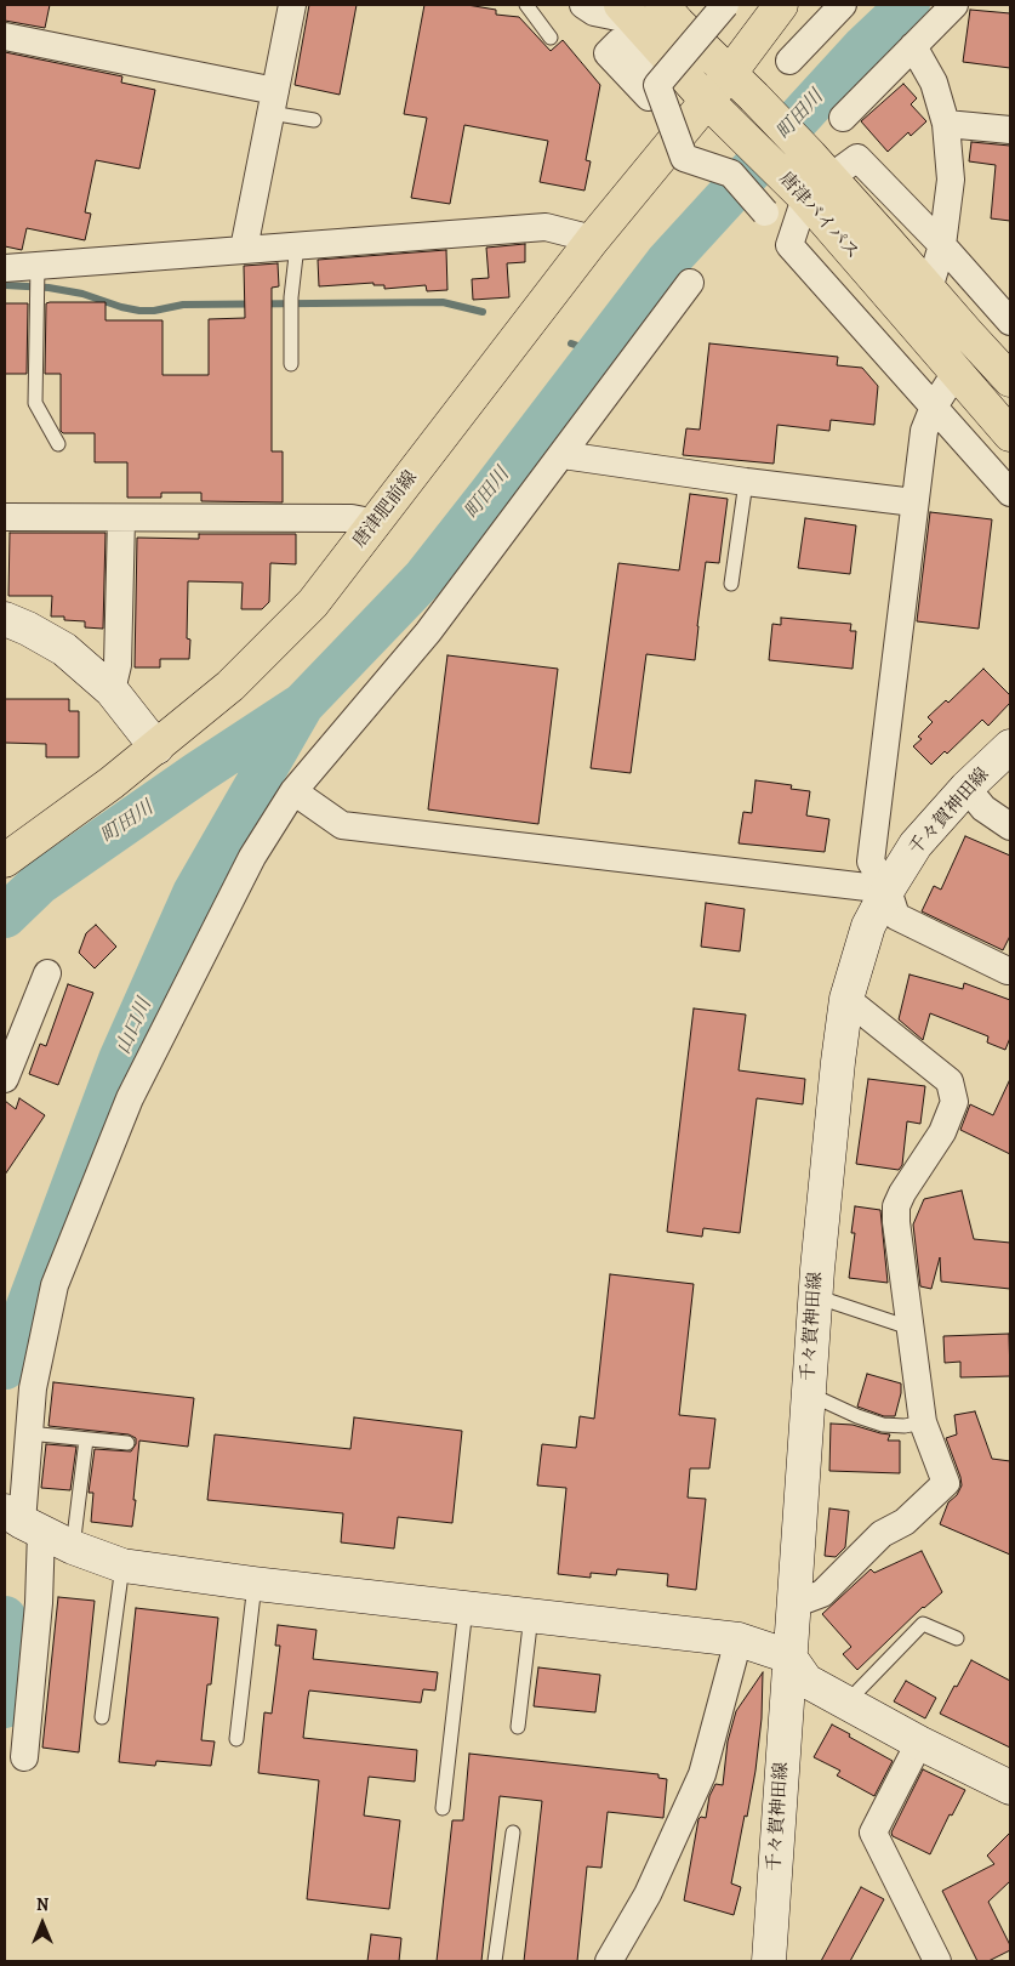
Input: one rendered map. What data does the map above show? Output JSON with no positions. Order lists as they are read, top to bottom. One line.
{"streets":{"main road":["唐津バイパス","唐津肥前線","千々賀神田線"]},"crossings":[["唐津バイパス","唐津肥前線"]],"water":["町田川","山口川"],"north":"top"}
